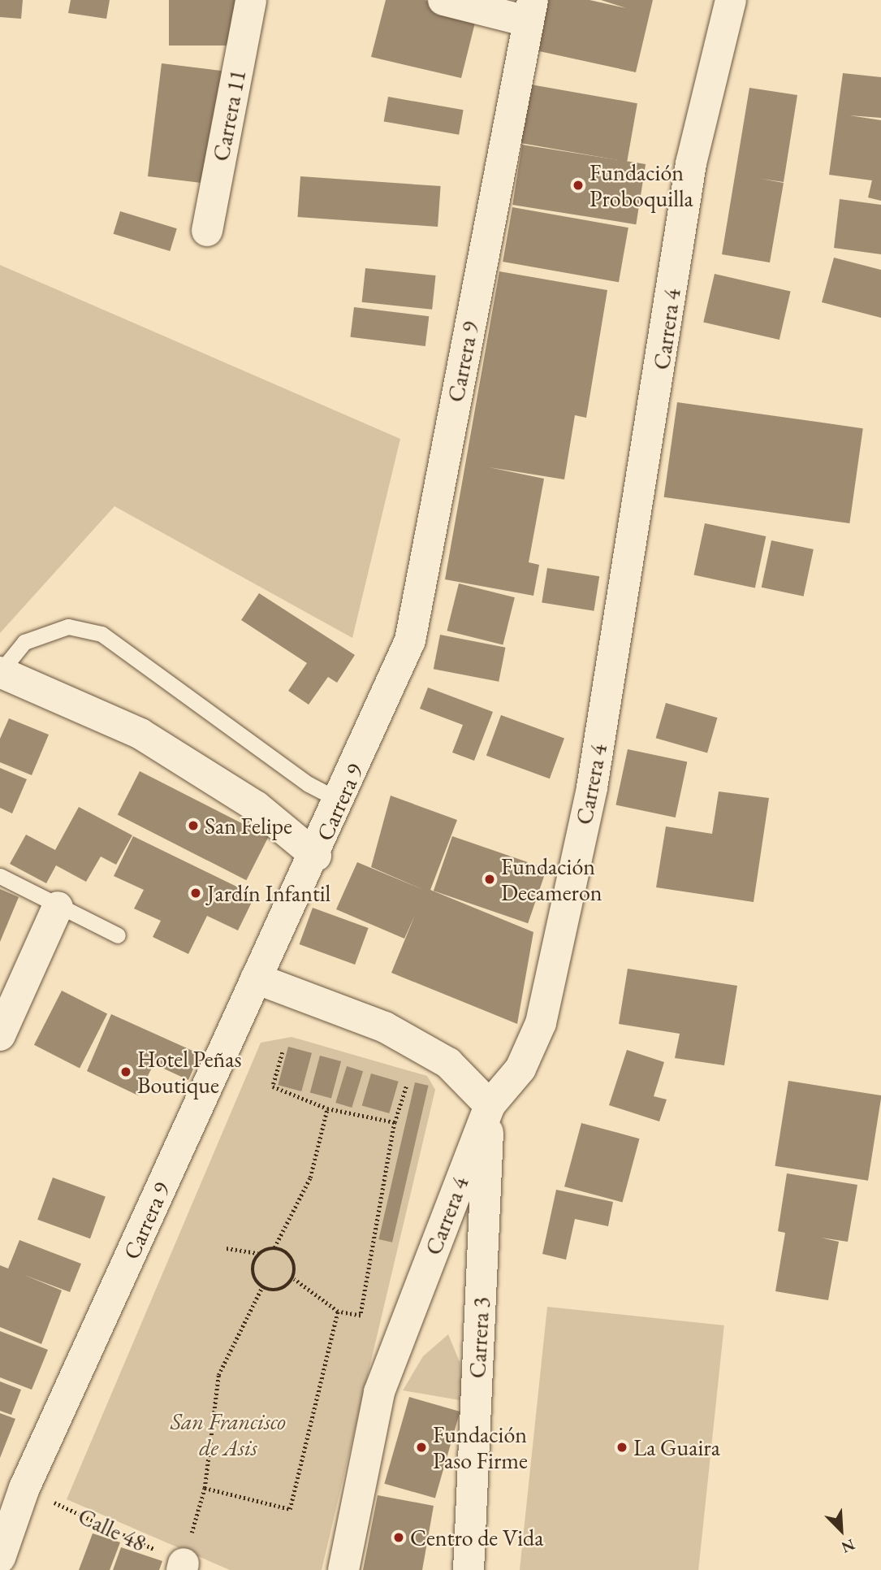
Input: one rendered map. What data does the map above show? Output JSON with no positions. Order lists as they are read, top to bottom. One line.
{"streets":{"street":["Carrera 11","Carrera 4","Carrera 9","Carrera 3"],"path":["Calle 48"]},"crossings":[["Carrera 4","Carrera 3"],["Carrera 9","Calle 48"]],"parks":["San Francisco de Asis"],"places":["Fundación Proboquilla","San Felipe","Fundación Decameron","Jardín Infantil","Hotel Peñas Boutique","Fundación Paso Firme","La Guaira","Centro de Vida"],"north":"bottom right"}
